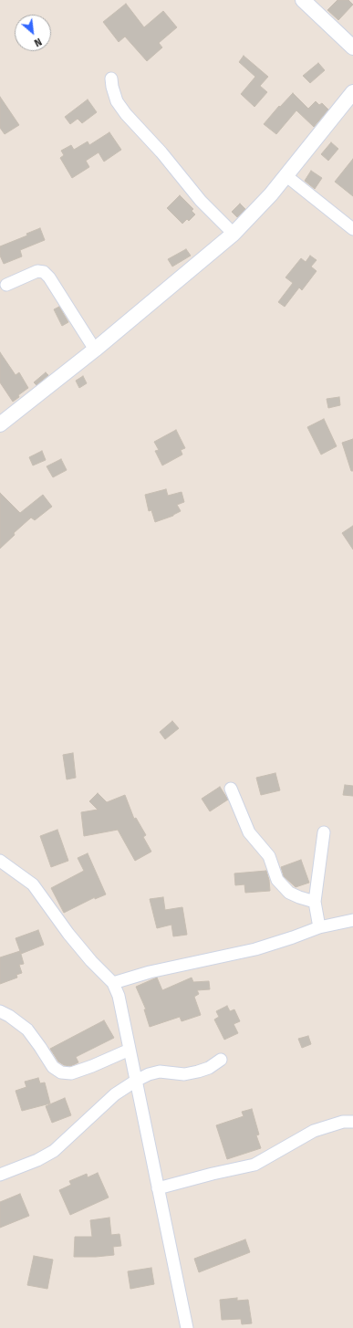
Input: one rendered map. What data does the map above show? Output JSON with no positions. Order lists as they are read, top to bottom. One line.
{"north":"bottom right"}
